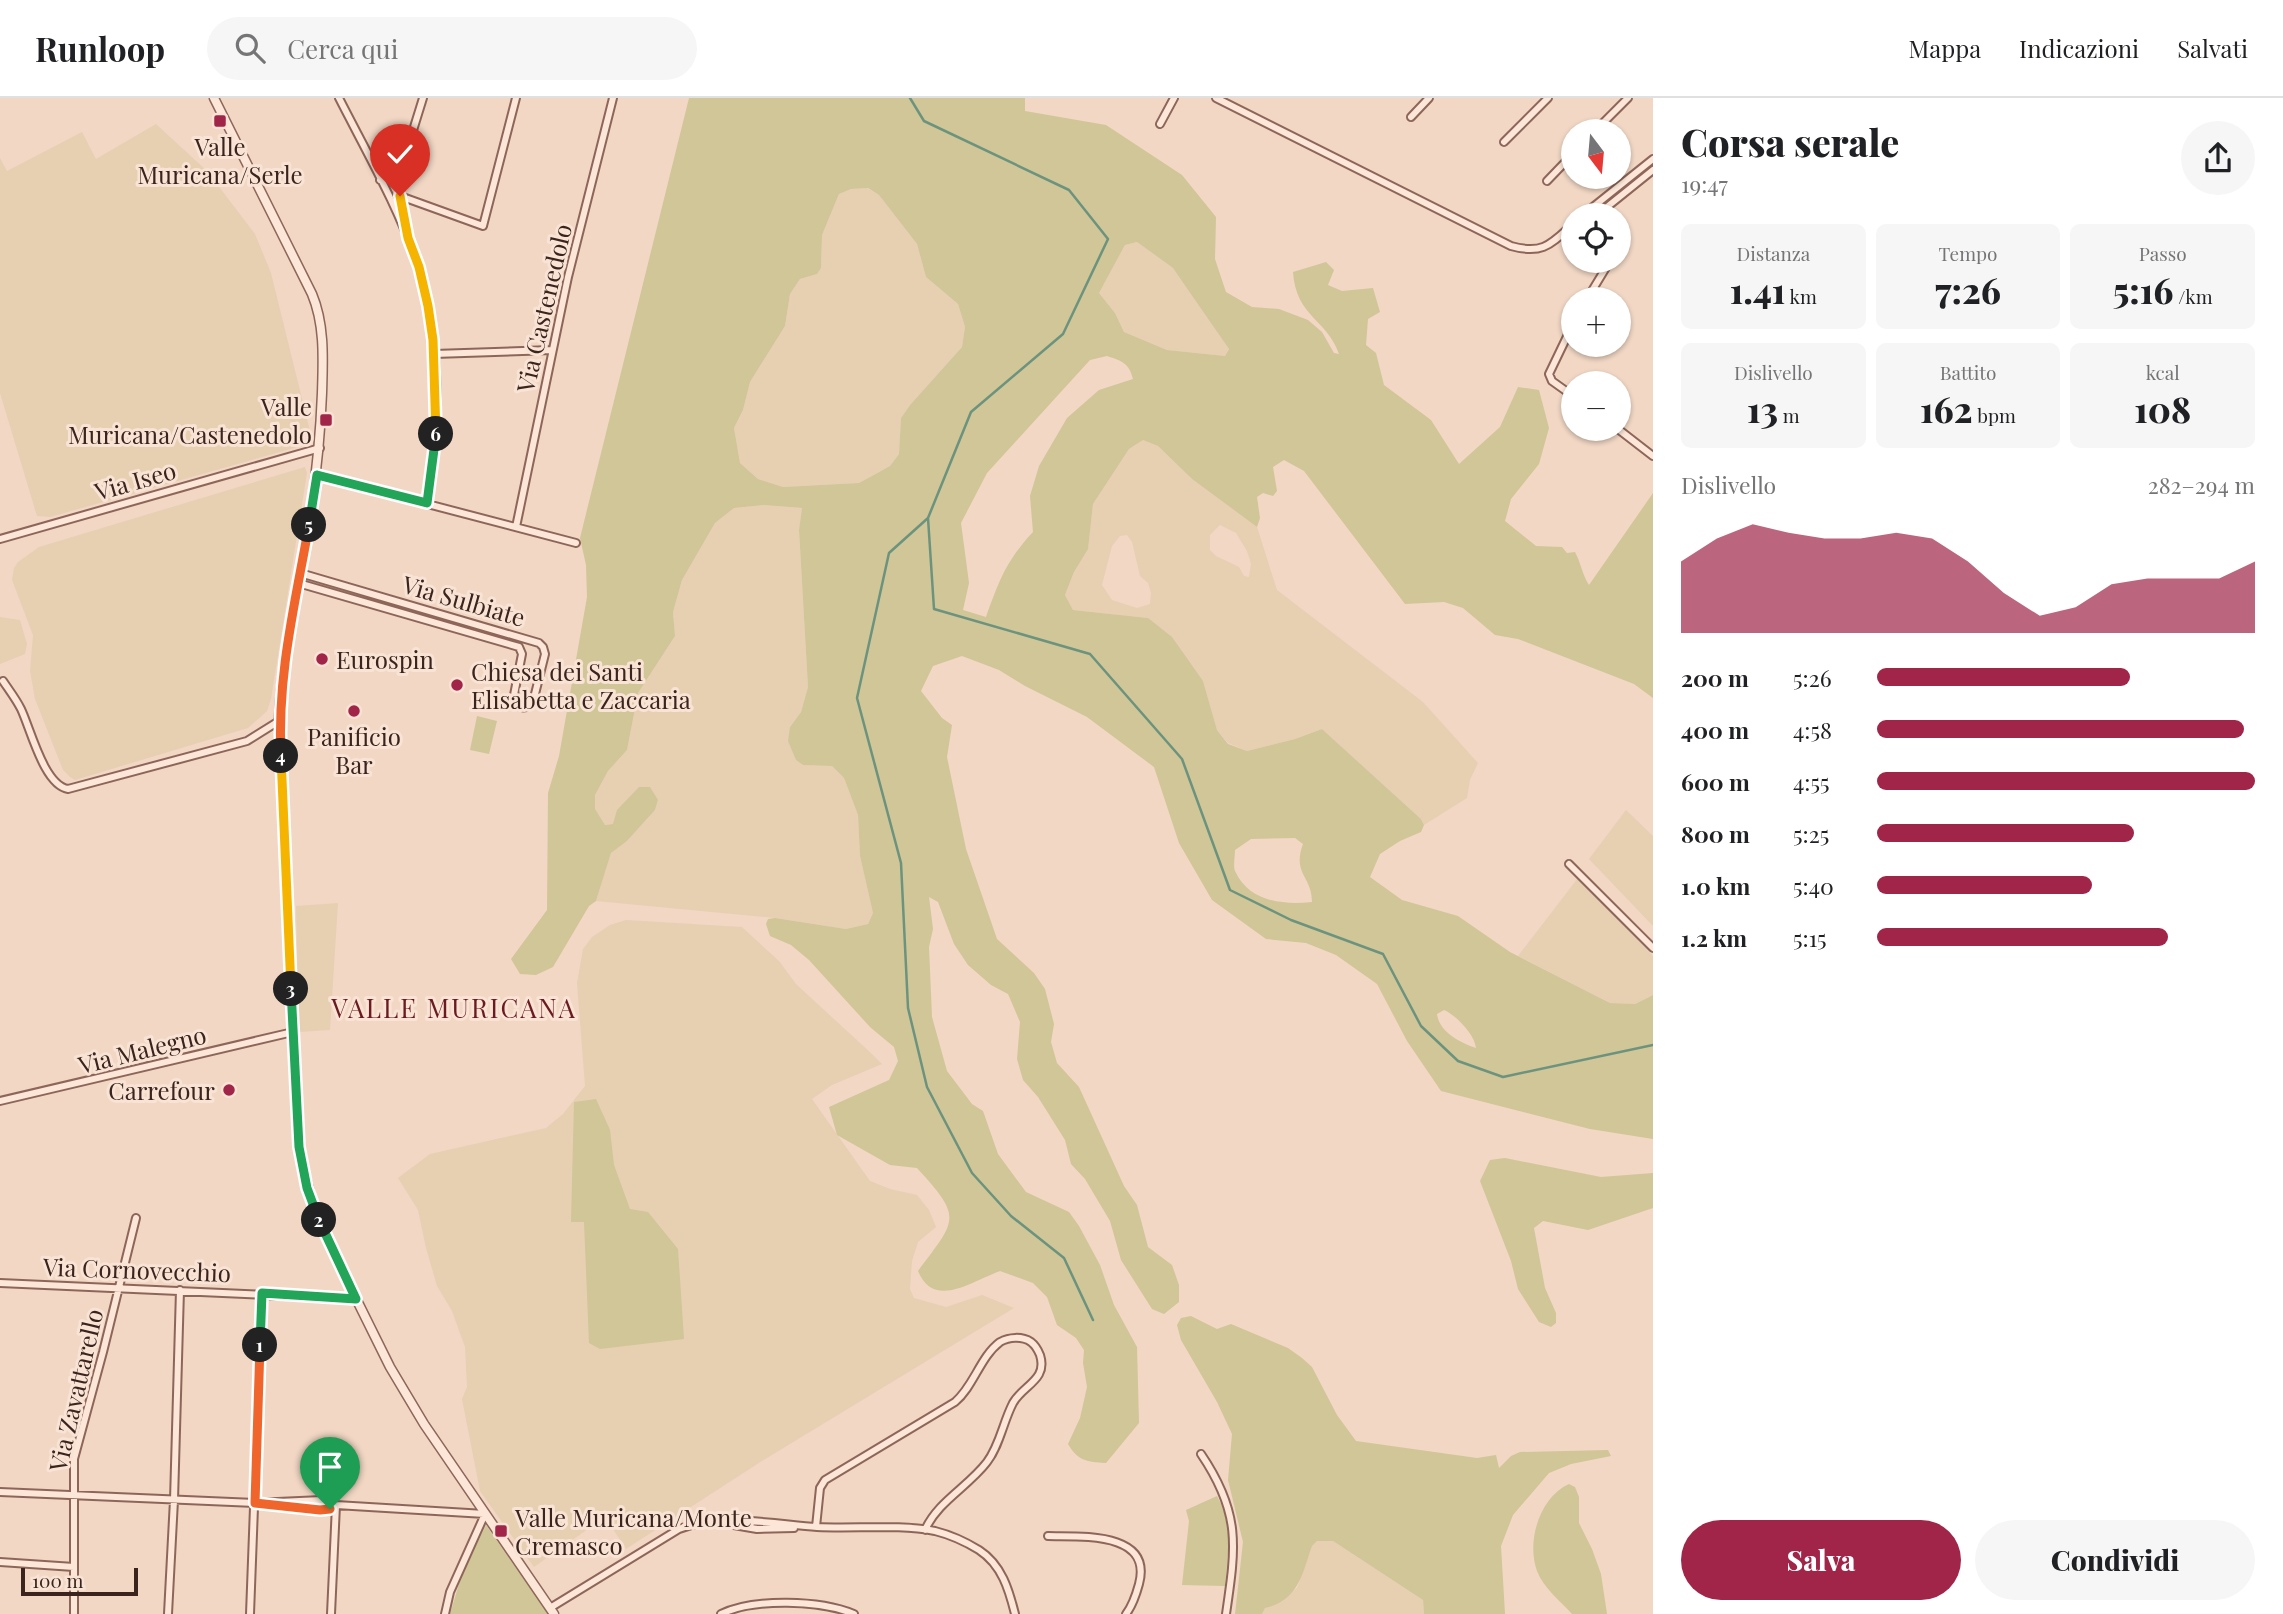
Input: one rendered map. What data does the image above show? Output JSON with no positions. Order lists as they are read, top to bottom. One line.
{"streets":{"street":["Via Castenedolo","Via Iseo","Via Sulbiate","Via Malegno","Via Cornovecchio","Via Zavattarello"]},"crossings":[["Via Cornovecchio","Via Zavattarello"]],"districts":["VALLE MURICANA"],"places":{"transit":["Valle Muricana/Serle","Valle Muricana/Castenedolo","Valle Muricana/Monte Cremasco"],"other":["Eurospin","Chiesa dei Santi Elisabetta e Zaccaria","Panificio Bar","Carrefour"]},"scale_bar":"100 m","north":"bottom","page":{"header":"Runloop","search":"Cerca qui","nav":["Mappa","Indicazioni","Salvati"],"heading":["Corsa serale","19:47"],"map_buttons":["+","−"],"stats":[["Distanza","1.41 km"],["Tempo","7:26"],["Passo","5:16 /km"],["Dislivello","13 m"],["Battito","162 bpm"],["kcal","108"]],"pins":["6","5","4","3","2","1"],"chart":["Dislivello","282–294 m"],"list":[{"name":"200 m","note":"5:26"},{"name":"400 m","note":"4:58"},{"name":"600 m","note":"4:55"},{"name":"800 m","note":"5:25"},{"name":"1.0 km","note":"5:40"},{"name":"1.2 km","note":"5:15"}],"buttons":["Salva","Condividi"],"scale":"100 m"}}
